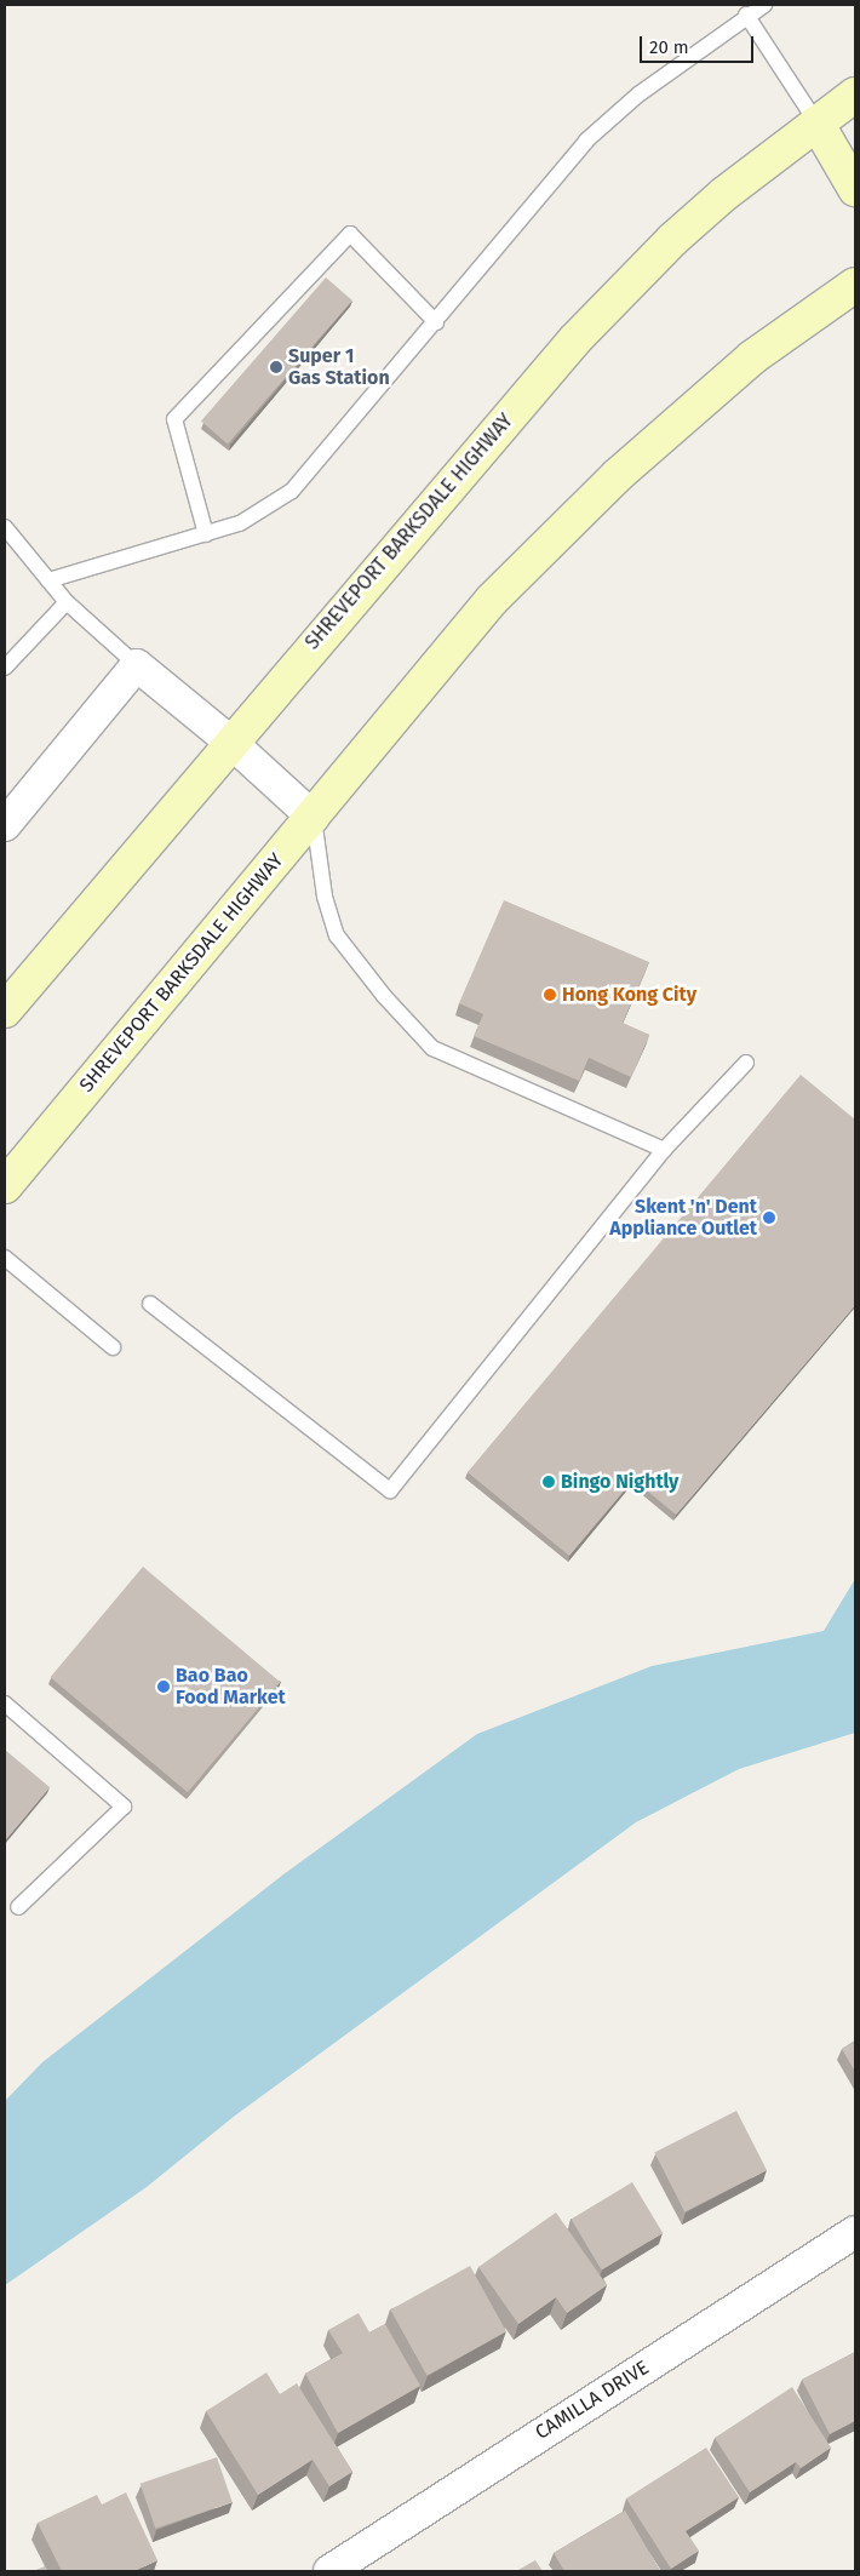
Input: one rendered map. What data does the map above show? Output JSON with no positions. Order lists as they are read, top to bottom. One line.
{"streets":{"main road":["SHREVEPORT BARKSDALE HIGHWAY"],"street":["CAMILLA DRIVE"]},"places":["Super 1 Gas Station","Hong Kong City","Skent 'n' Dent Appliance Outlet","Bingo Nightly","Bao Bao Food Market"],"scale_bar":"20 m"}
